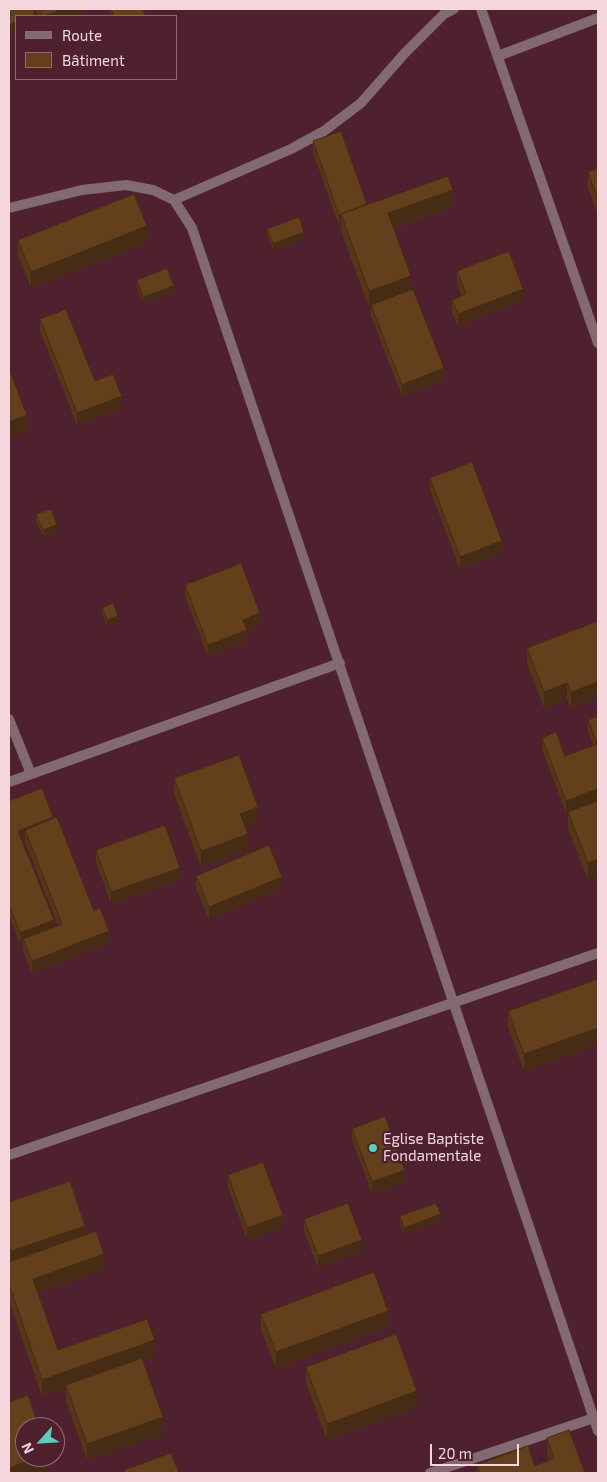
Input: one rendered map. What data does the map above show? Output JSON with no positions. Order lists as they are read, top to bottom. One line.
{"places":["Eglise Baptiste Fondamentale"],"legend":["Route","Bâtiment"],"scale_bar":"20 m","north":"bottom left"}
